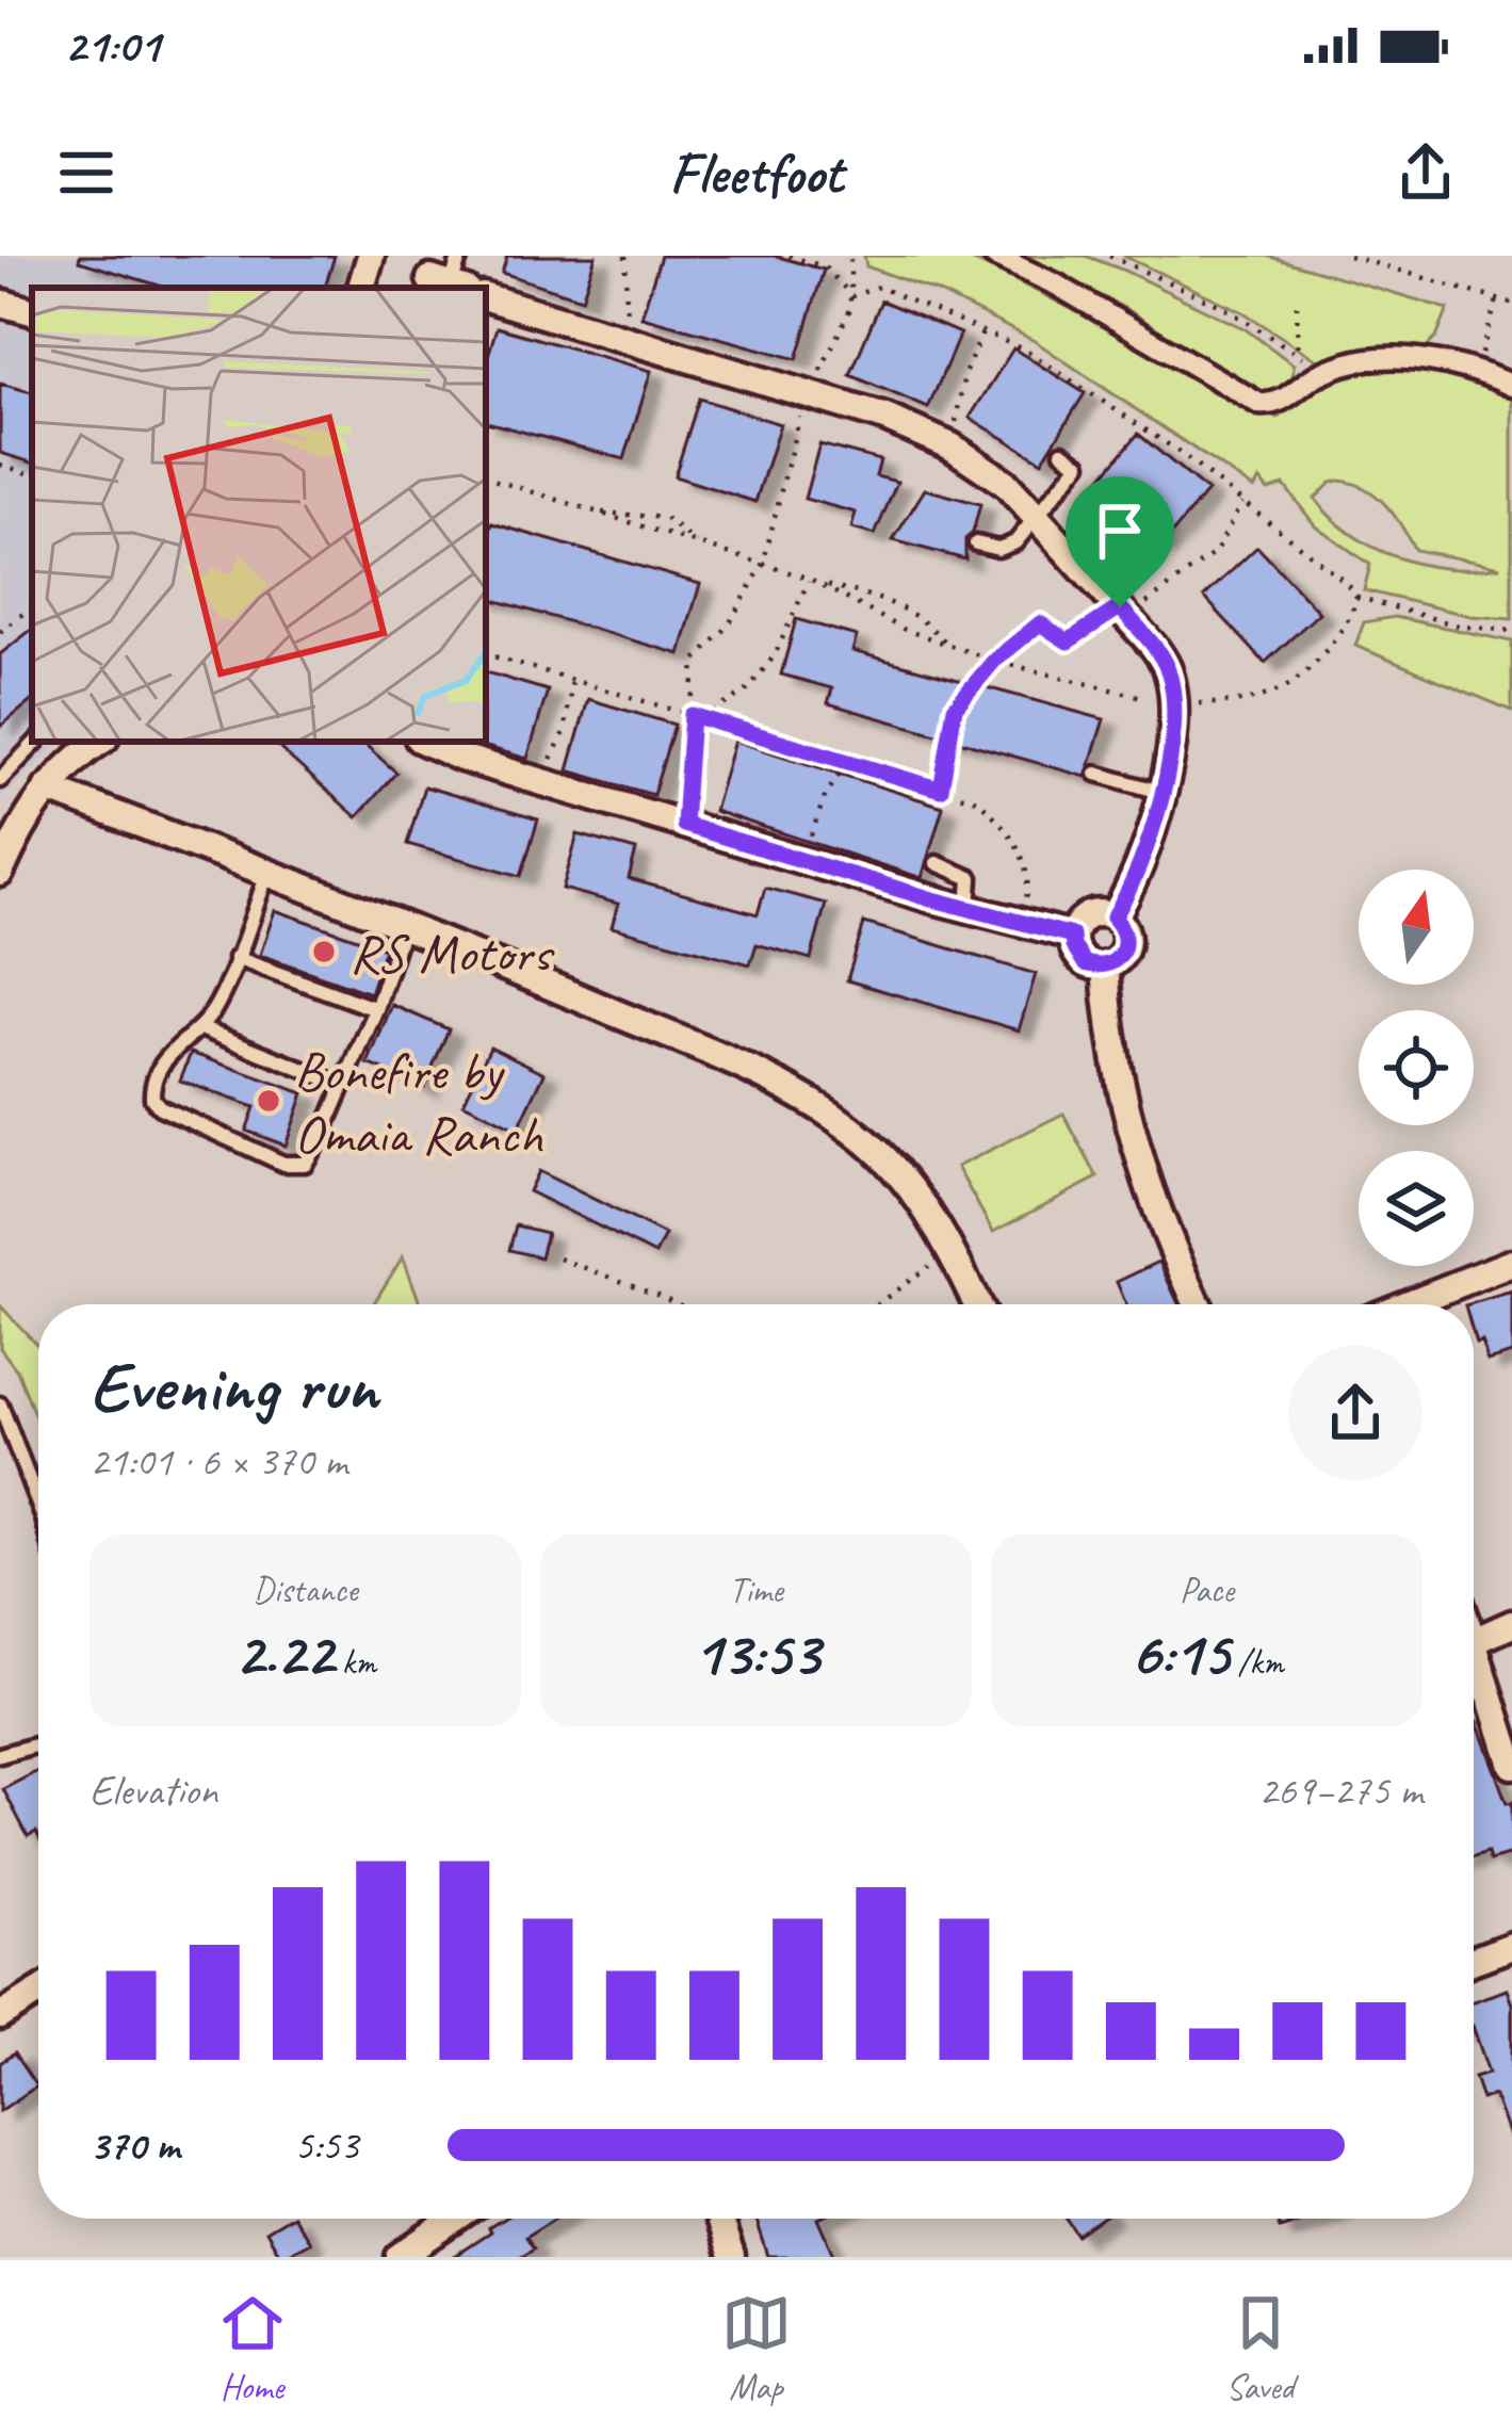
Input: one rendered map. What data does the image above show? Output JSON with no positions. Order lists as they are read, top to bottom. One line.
{"places":["RS Motors","Bonefire by Omaia Ranch"],"north":"top","page":{"status":"21:01","header":"Fleetfoot","heading":["Evening run","21:01 · 6 × 370 m"],"stats":[["Distance","2.22 km"],["Time","13:53"],["Pace","6:15 /km"]],"chart":["Elevation","269–275 m"],"list":[{"name":"370 m","note":"5:53"}],"tabs":["Home","Map","Saved"]}}
